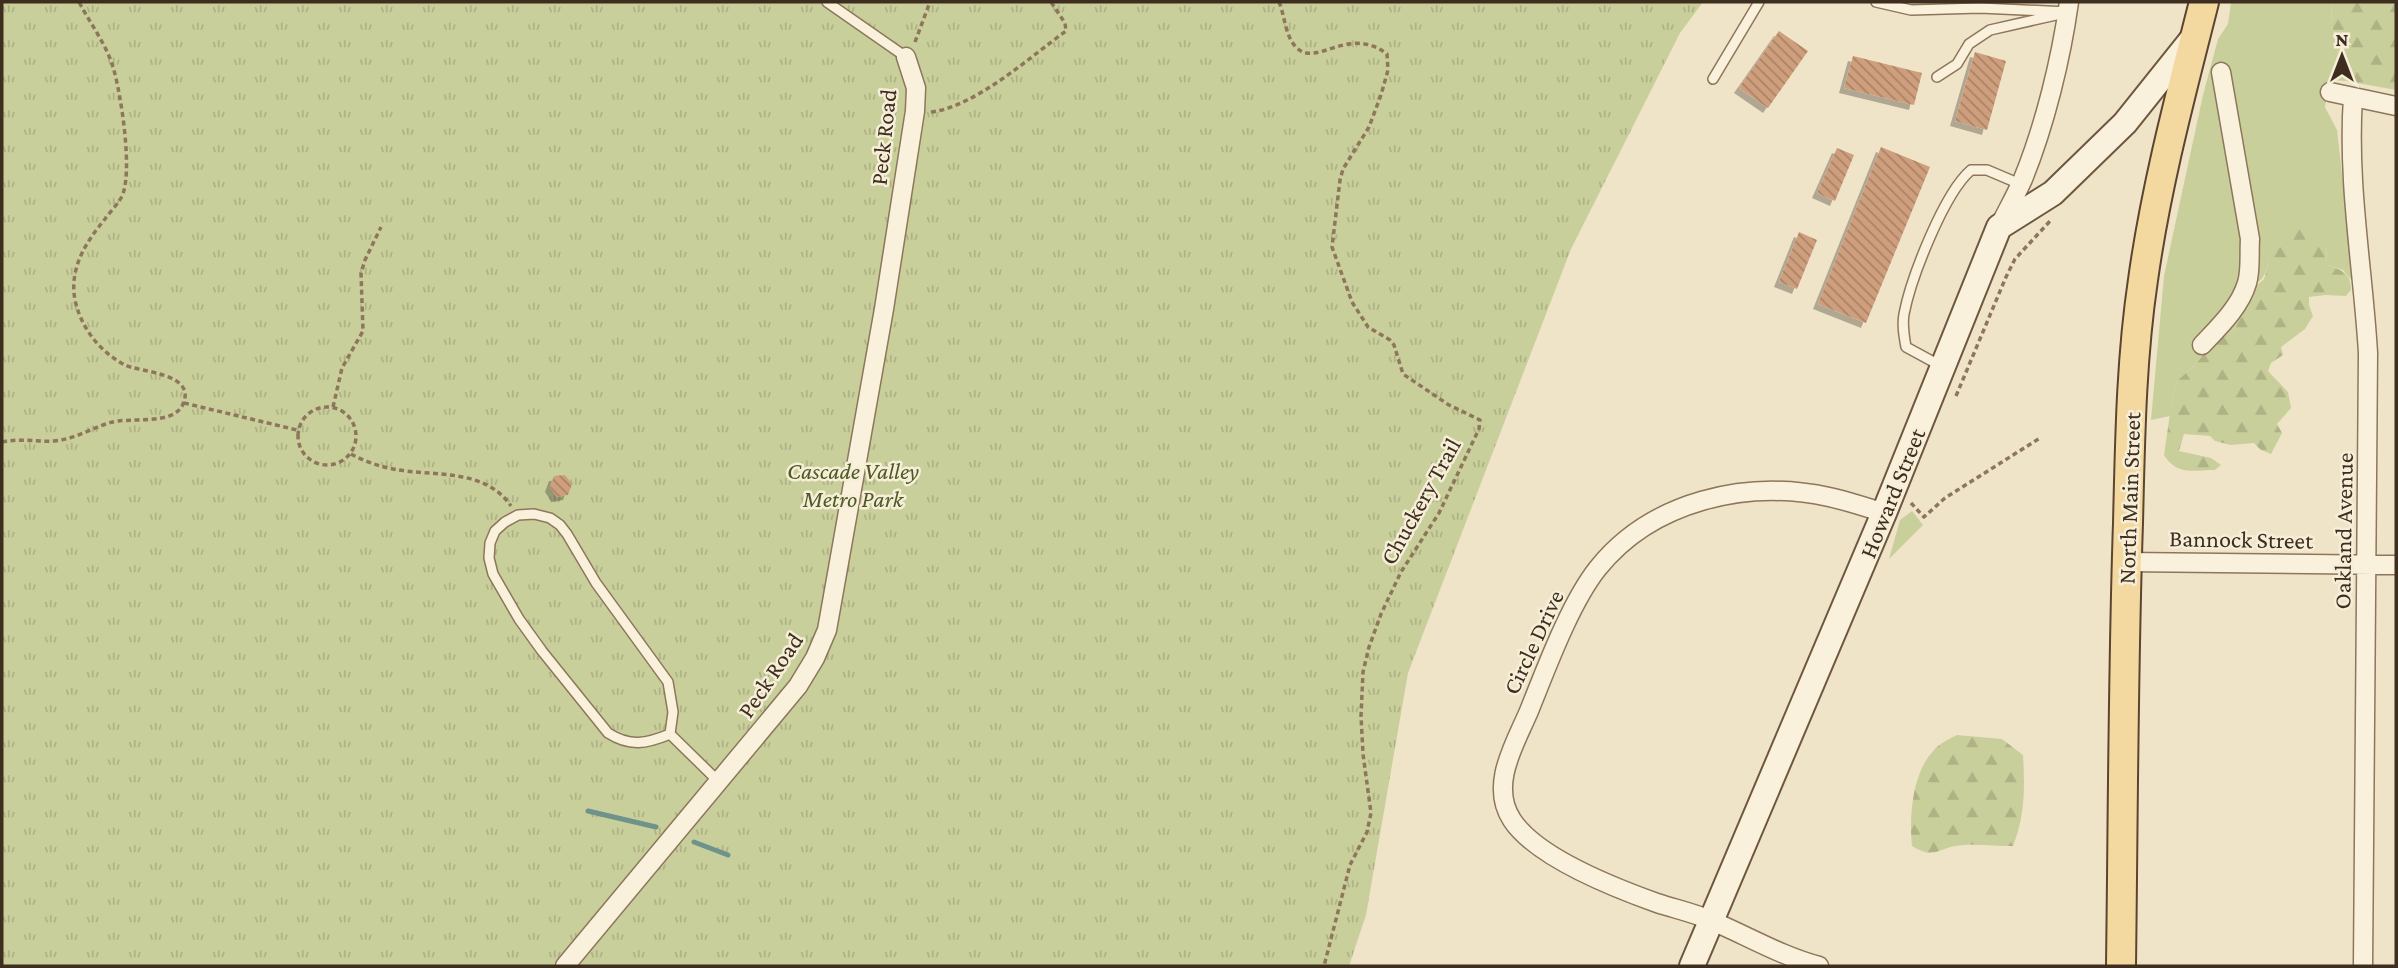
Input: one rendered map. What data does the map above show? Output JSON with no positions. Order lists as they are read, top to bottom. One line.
{"streets":{"main road":["Howard Street","North Main Street"],"street":["Peck Road","Oakland Avenue","Bannock Street","Circle Drive"],"path":["Chuckery Trail"]},"crossings":[["Howard Street","Circle Drive"],["North Main Street","Bannock Street"],["Oakland Avenue","Bannock Street"]],"parks":["Cascade Valley Metro Park"],"north":"top"}
